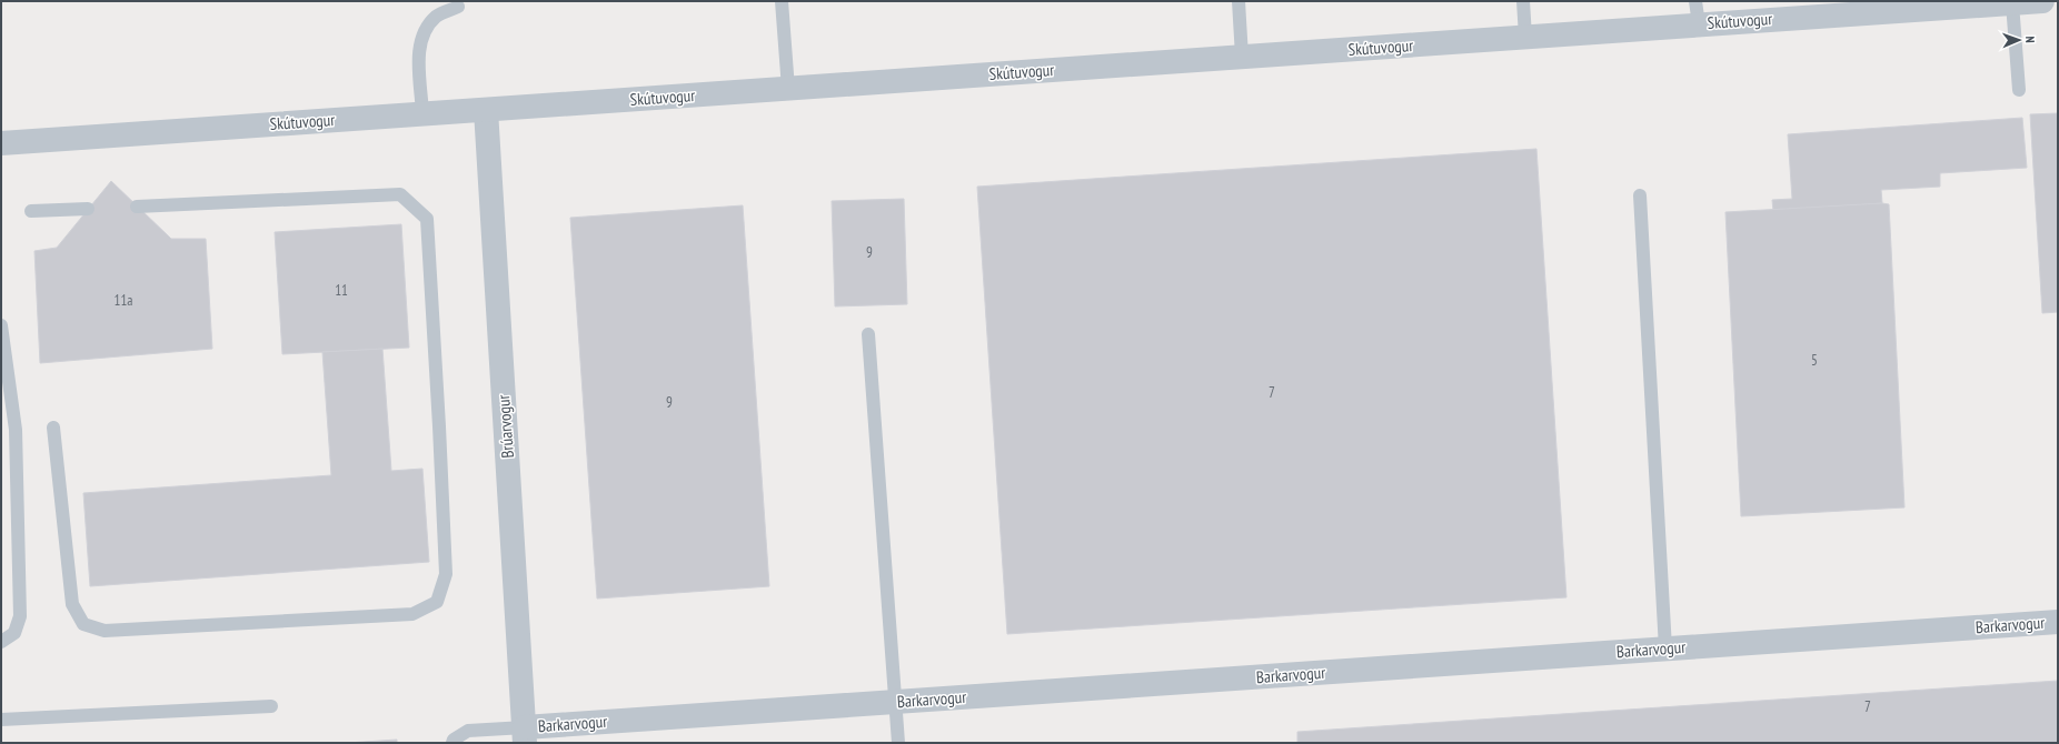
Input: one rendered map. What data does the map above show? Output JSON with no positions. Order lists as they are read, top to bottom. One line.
{"streets":{"street":["Skútuvogur","Brúarvogur","Barkarvogur"]},"crossings":[["Skútuvogur","Brúarvogur"],["Brúarvogur","Barkarvogur"]],"house_numbers":["9","11","11a","5","7","9","7"],"north":"right"}
